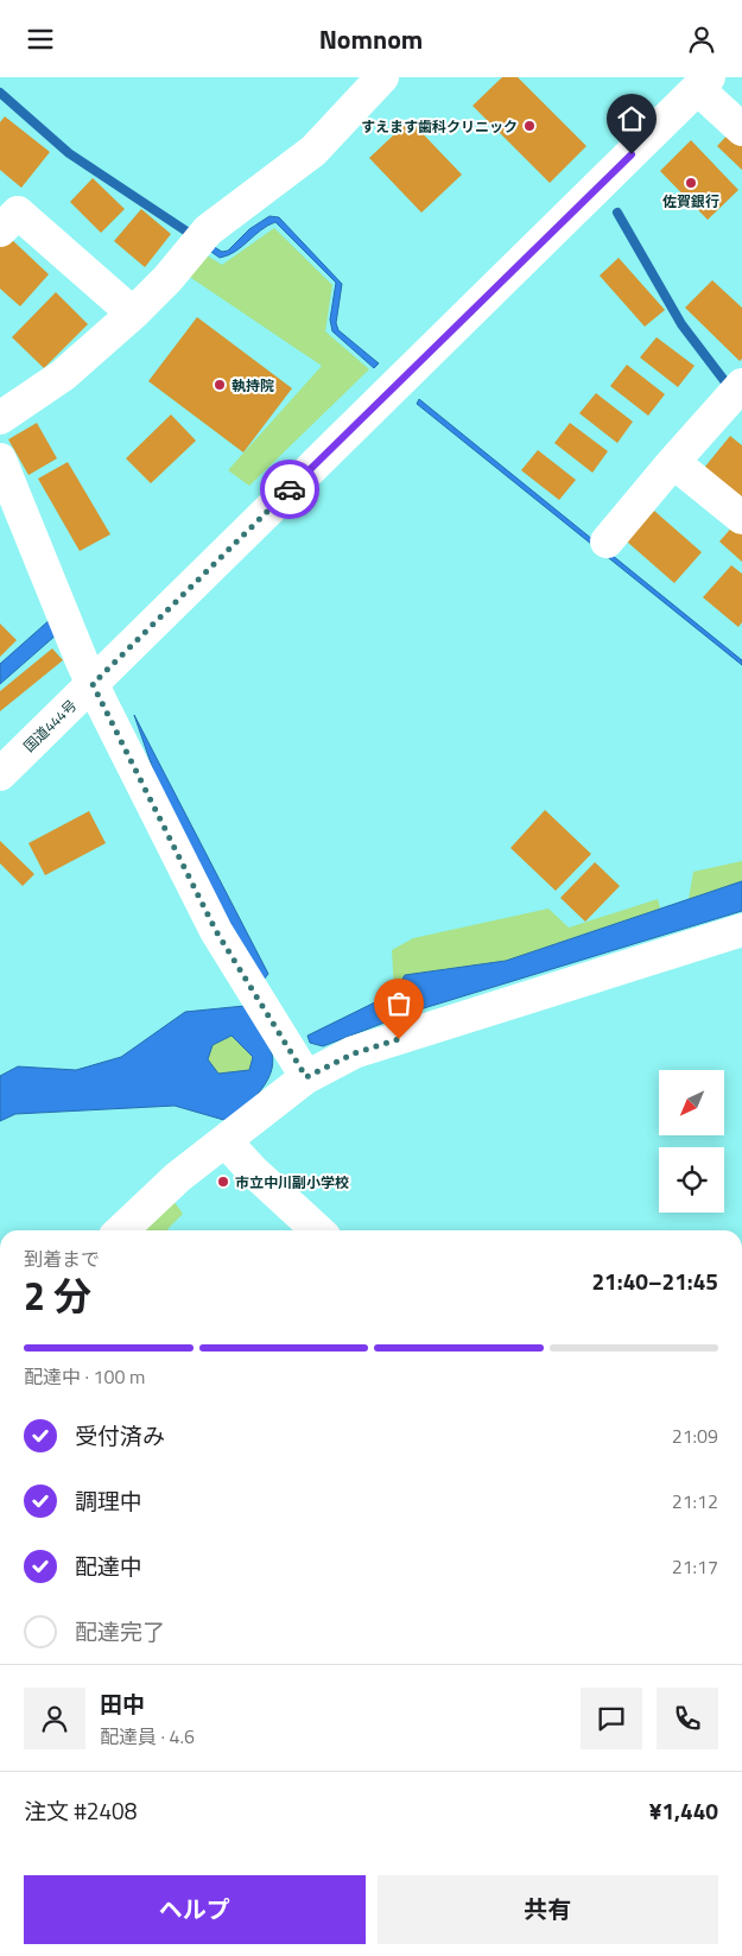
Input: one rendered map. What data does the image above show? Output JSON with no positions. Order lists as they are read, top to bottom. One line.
{"streets":{"main road":["国道444号"]},"places":["すえます歯科クリニック","佐賀銀行","執持院","市立中川副小学校"],"north":"bottom left","page":{"header":"Nomnom","heading":["2 分","到着まで","21:40–21:45"],"panel":["田中","配達員 · 4.6","注文 #2408","¥1,440"],"bar":"配達中 · 100 m","list":[["受付済み","21:09"],["調理中","21:12"],["配達中","21:17"],"配達完了"],"buttons":["ヘルプ","共有"]}}
